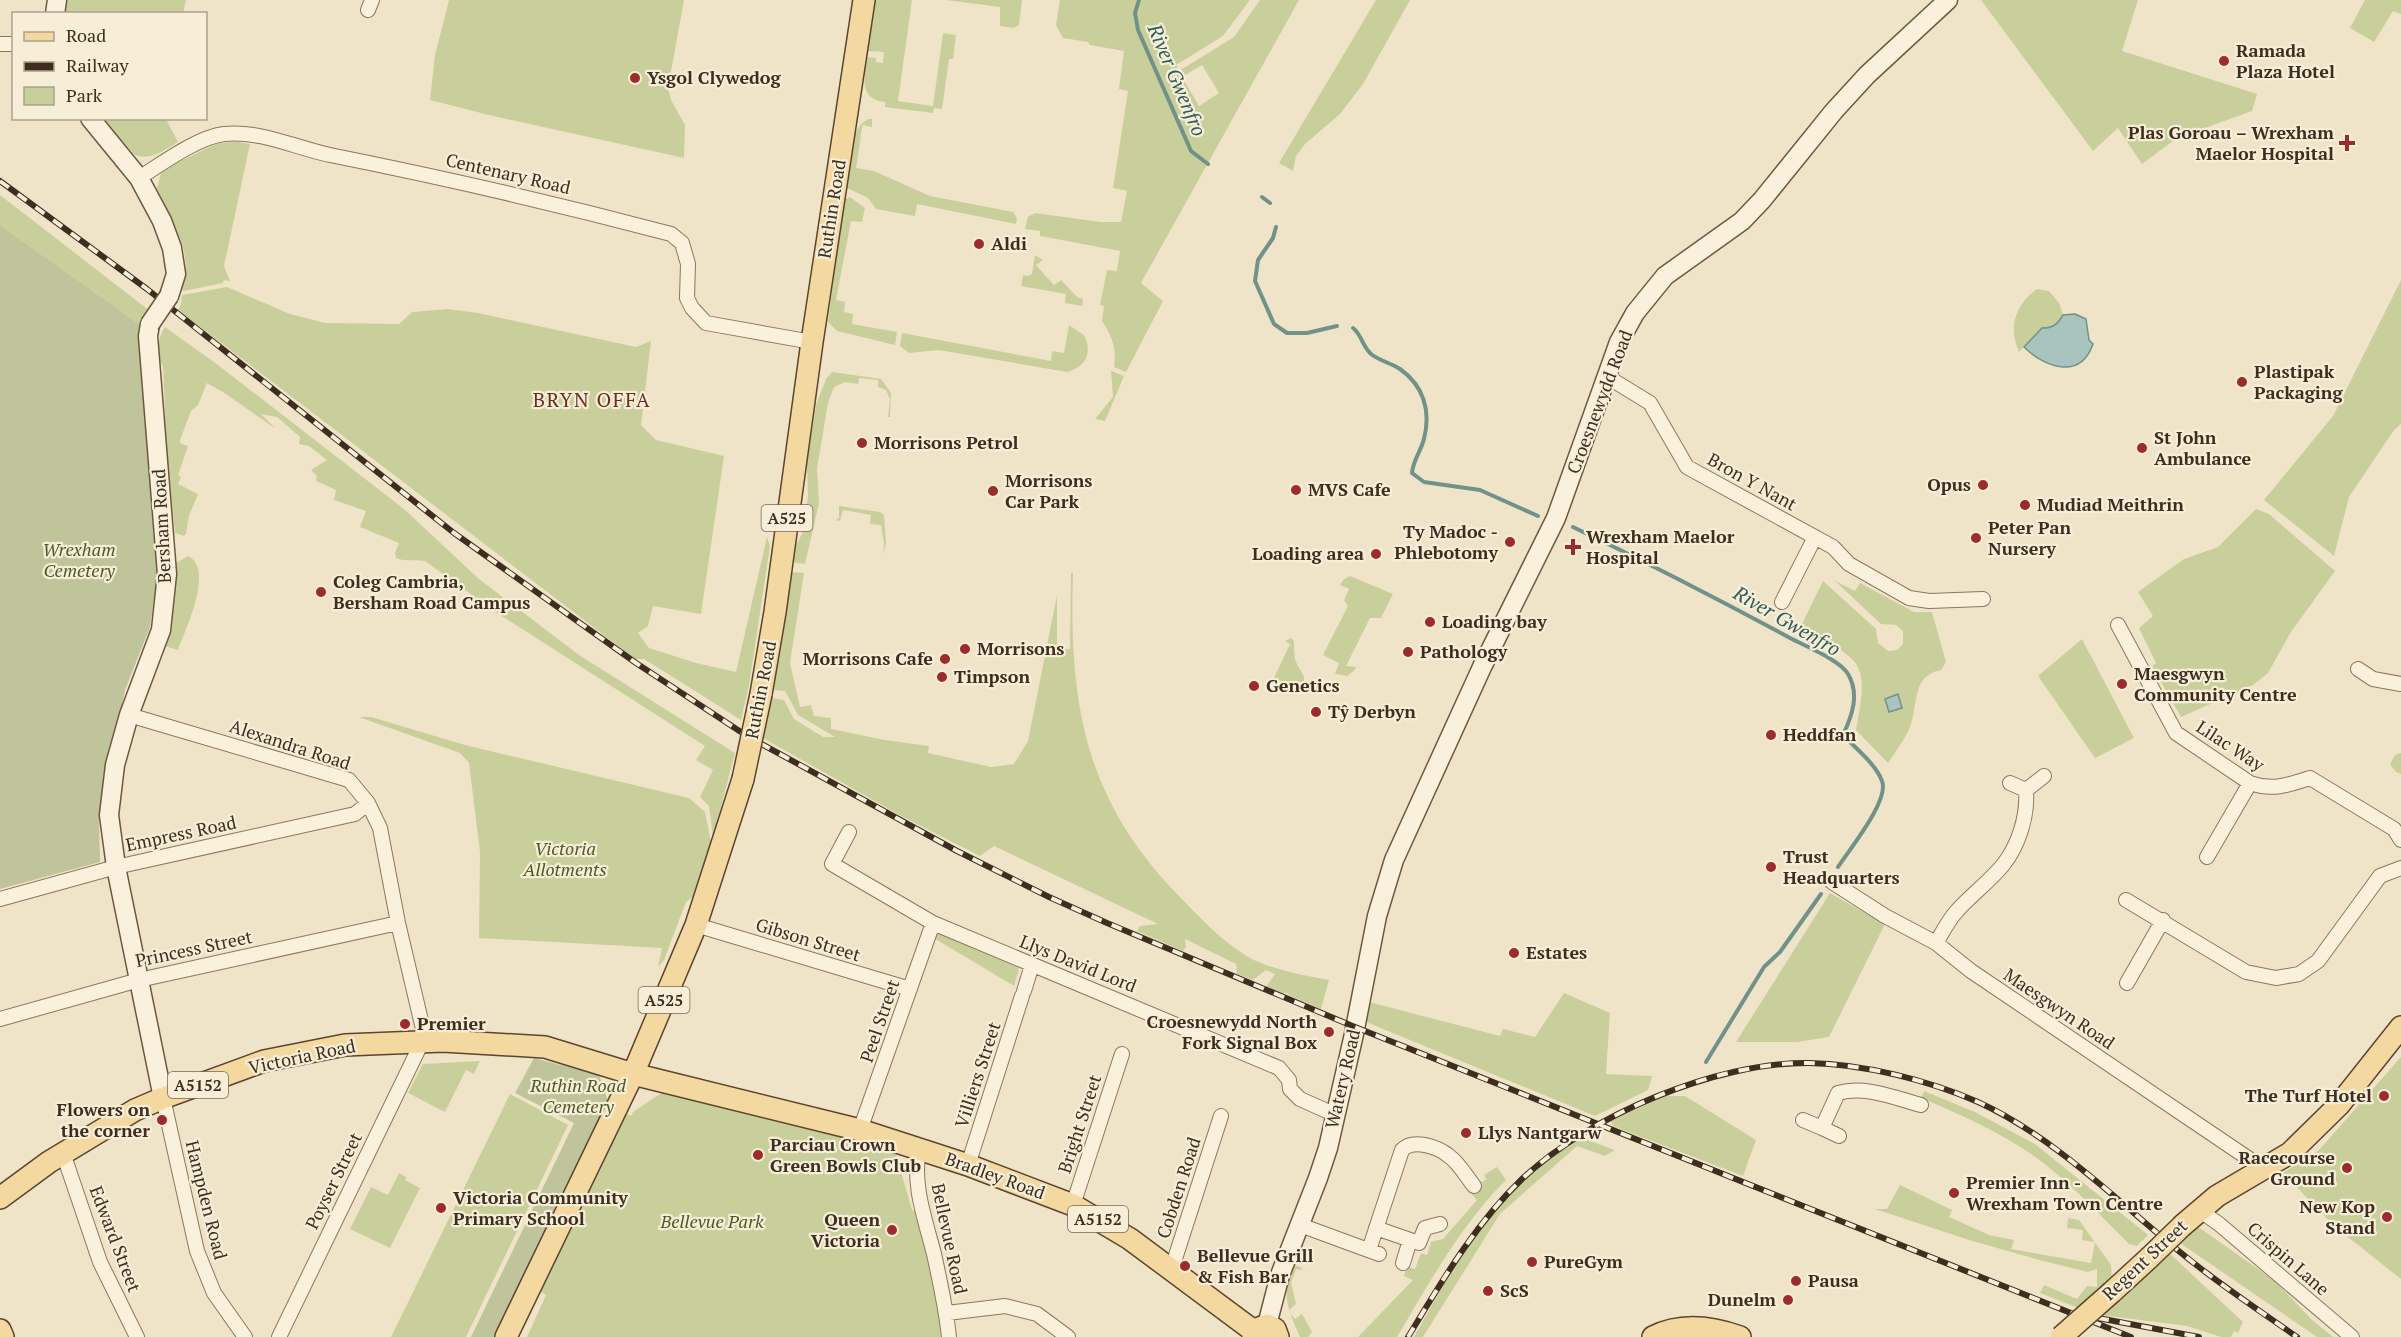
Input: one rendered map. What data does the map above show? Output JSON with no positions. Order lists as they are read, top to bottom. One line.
{"streets":{"main road":["Ruthin Road","A525","Victoria Road","A5152","Bradley Road","Regent Street"],"street":["Centenary Road","Croesnewydd Road","Bron Y Nant","Bersham Road","Alexandra Road","Lilac Way","Empress Road","Gibson Street","Princess Street","Llys David Lord","Maesgwyn Road","Peel Street","Villiers Street","Watery Road","Bright Street","Poyser Street","Cobden Road","Hampden Road","Edward Street","Bellevue Road","Crispin Lane"]},"crossings":[["Centenary Road","Ruthin Road"],["Centenary Road","Bersham Road"],["Ruthin Road","Gibson Street"],["Ruthin Road","Victoria Road"],["Ruthin Road","Bradley Road"],["Croesnewydd Road","Bron Y Nant"],["Croesnewydd Road","Watery Road"],["Bersham Road","Alexandra Road"],["Bersham Road","Empress Road"],["Bersham Road","Princess Street"],["Bersham Road","Victoria Road"],["Bersham Road","Hampden Road"],["Alexandra Road","Empress Road"],["Alexandra Road","Princess Street"],["Alexandra Road","Victoria Road"],["Alexandra Road","Poyser Street"],["Gibson Street","Peel Street"],["Llys David Lord","Peel Street"],["Llys David Lord","Villiers Street"],["Llys David Lord","Watery Road"],["Maesgwyn Road","Regent Street"],["Peel Street","Bradley Road"],["Victoria Road","Bradley Road"],["Victoria Road","Poyser Street"],["Victoria Road","Hampden Road"],["Victoria Road","Edward Street"],["Villiers Street","Bradley Road"],["Watery Road","Bradley Road"],["Bright Street","Bradley Road"],["Bradley Road","Cobden Road"],["Bradley Road","Bellevue Road"],["Crispin Lane","Regent Street"]],"districts":["BRYN OFFA"],"water":["River Gwenfro"],"parks":["Wrexham Cemetery","Victoria Allotments","Ruthin Road Cemetery","Bellevue Park"],"places":{"other":["Ramada Plaza Hotel","Ysgol Clywedog","Aldi","Plastipak Packaging","Morrisons Petrol","St John Ambulance","Opus","MVS Cafe","Morrisons Car Park","Mudiad Meithrin","Peter Pan Nursery","Ty Madoc - Phlebotomy","Loading area","Coleg Cambria, Bersham Road Campus","Loading bay","Morrisons","Pathology","Morrisons Cafe","Timpson","Maesgwyn Community Centre","Genetics","Tŷ Derbyn","Heddfan","Trust Headquarters","Estates","Premier","Croesnewydd North Fork Signal Box","The Turf Hotel","Flowers on the corner","Llys Nantgarw","Parciau Crown Green Bowls Club","Racecourse Ground","Premier Inn - Wrexham Town Centre","Victoria Community Primary School","New Kop Stand","Queen Victoria","PureGym","Bellevue Grill & Fish Bar","Pausa","ScS","Dunelm"],"health":["Plas Goroau – Wrexham Maelor Hospital","Wrexham Maelor Hospital"]},"legend":["Road","Railway","Park"]}
